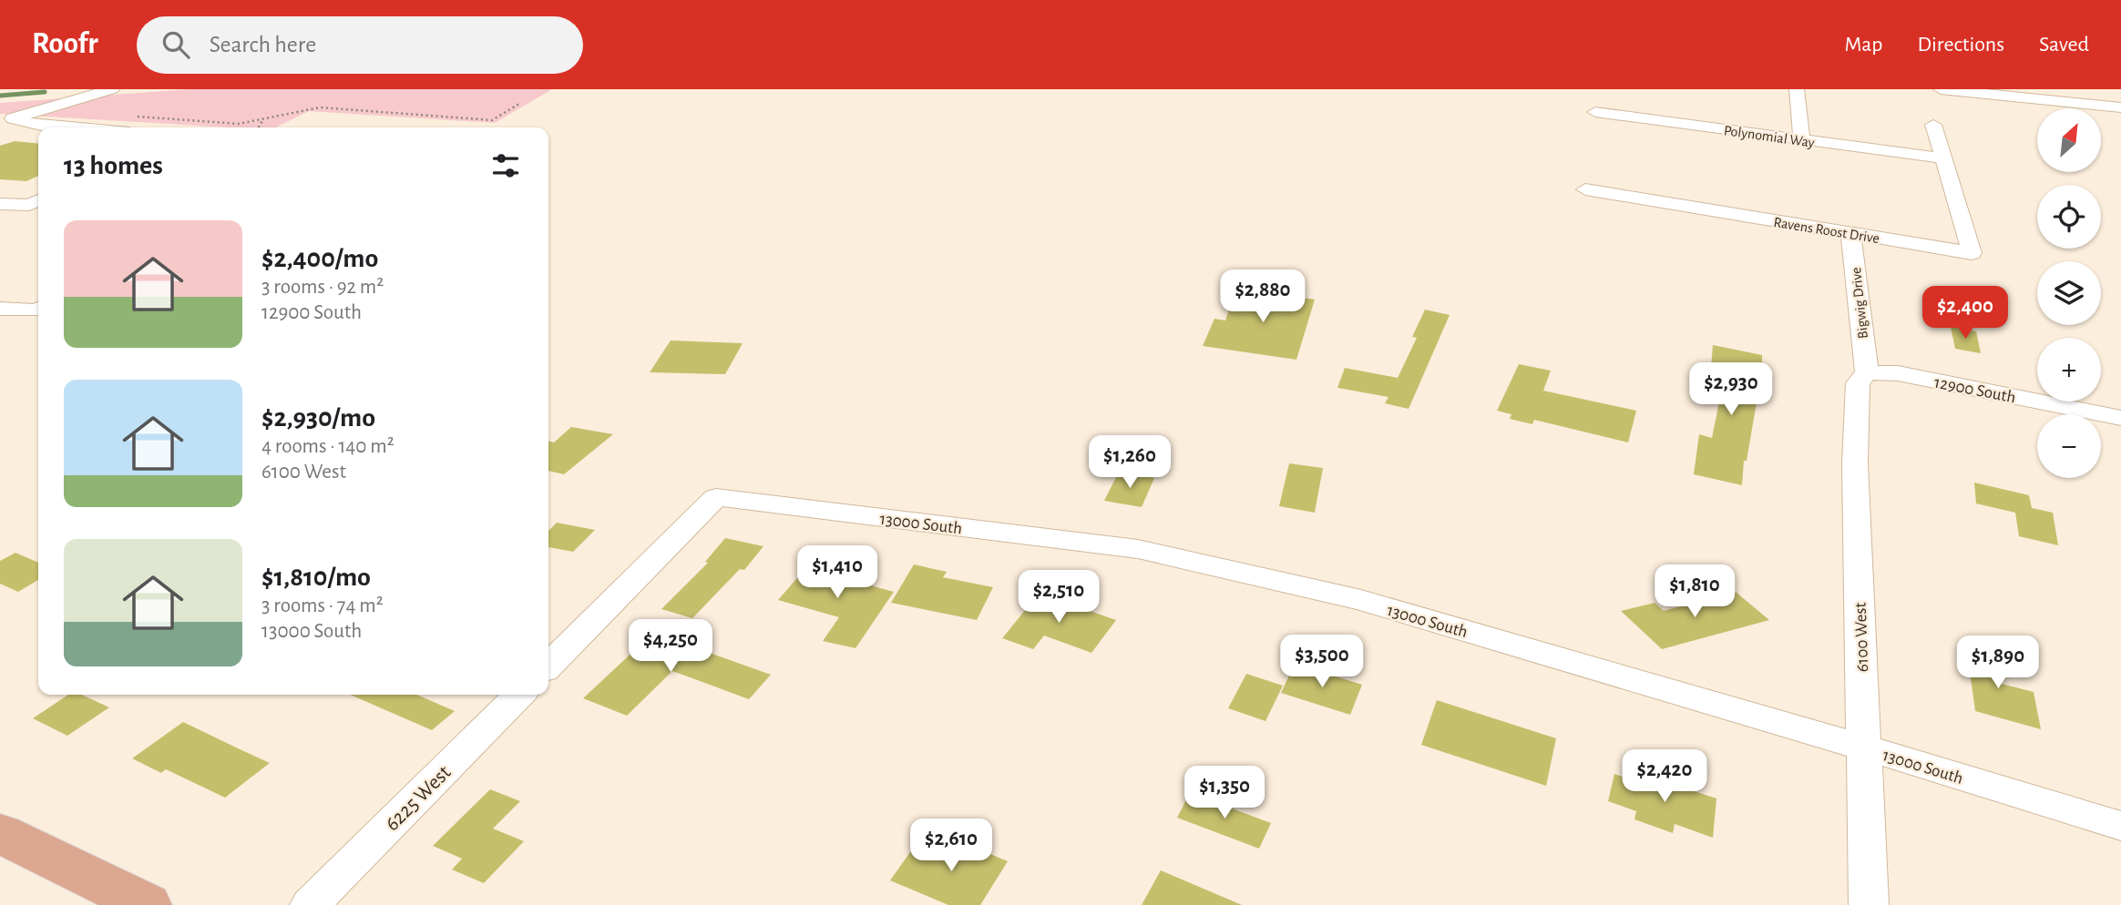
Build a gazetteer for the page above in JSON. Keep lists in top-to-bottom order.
{
  "streets": {
    "street": [
      "Polynomial Way",
      "Ravens Roost Drive",
      "Bigwig Drive",
      "12900 South",
      "13000 South",
      "6100 West",
      "6225 West"
    ]
  },
  "crossings": [
    ["Polynomial Way", "Ravens Roost Drive"],
    ["Ravens Roost Drive", "Bigwig Drive"],
    ["Bigwig Drive", "12900 South"],
    ["Bigwig Drive", "6100 West"],
    ["12900 South", "6100 West"],
    ["13000 South", "6100 West"]
  ],
  "north": "top right",
  "page": {
    "header": "Roofr",
    "search": "Search here",
    "nav": ["Map", "Directions", "Saved"],
    "map_buttons": ["+", "−"],
    "heading": "13 homes",
    "list": [
      {
        "name": "$2,400/mo",
        "note": "3 rooms · 92 m² · 12900 South"
      },
      {
        "name": "$2,930/mo",
        "note": "4 rooms · 140 m² · 6100 West"
      },
      {
        "name": "$1,810/mo",
        "note": "3 rooms · 74 m² · 13000 South"
      }
    ],
    "price": [
      "$2,880",
      "$2,400",
      "$2,930",
      "$1,260",
      "$1,410",
      "$1,810",
      "$2,510",
      "$4,250",
      "$3,500",
      "$1,890",
      "$2,420",
      "$1,350",
      "$2,610"
    ]
  }
}
